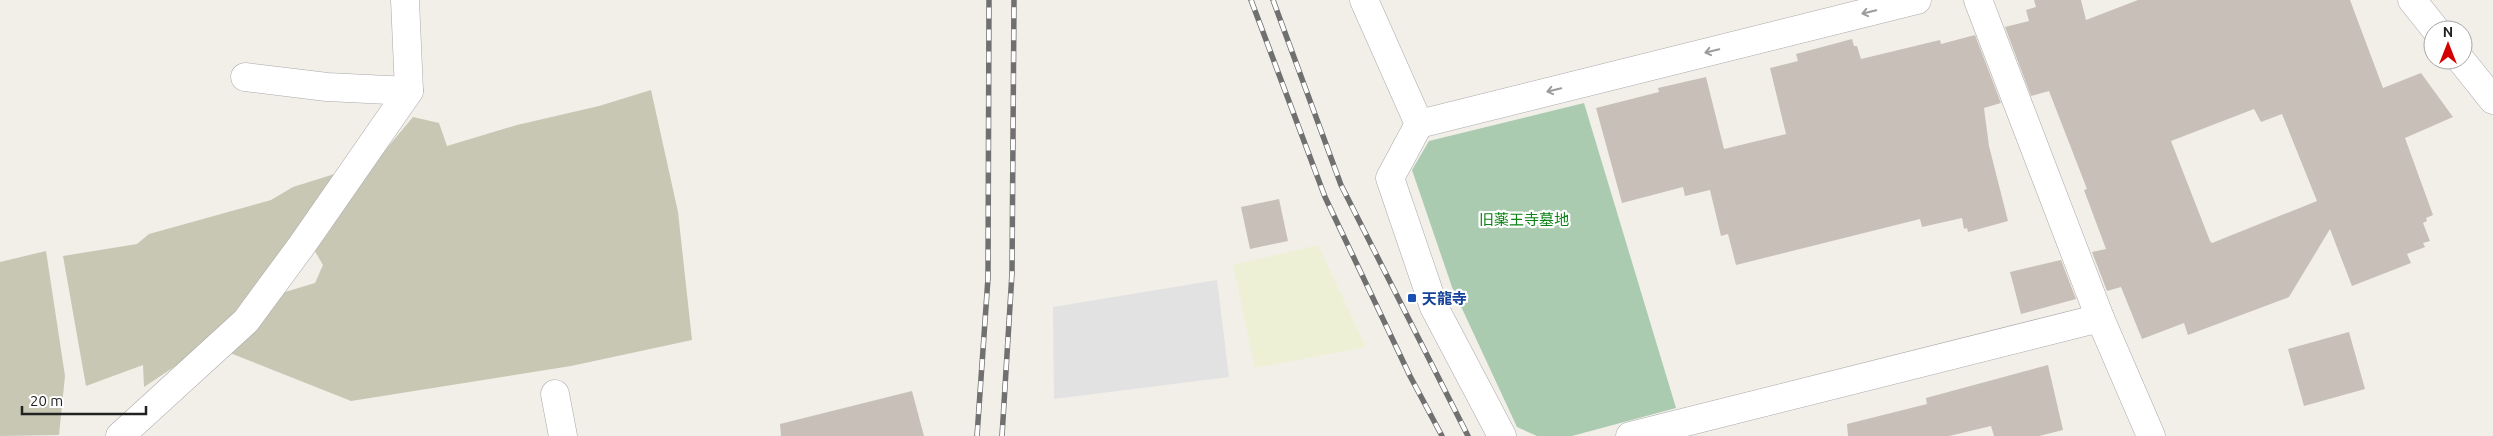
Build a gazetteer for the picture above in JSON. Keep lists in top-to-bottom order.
{
  "parks": ["旧薬王寺墓地"],
  "places": {
    "transit": ["天龍寺"]
  },
  "scale_bar": "20 m",
  "north": "top"
}
